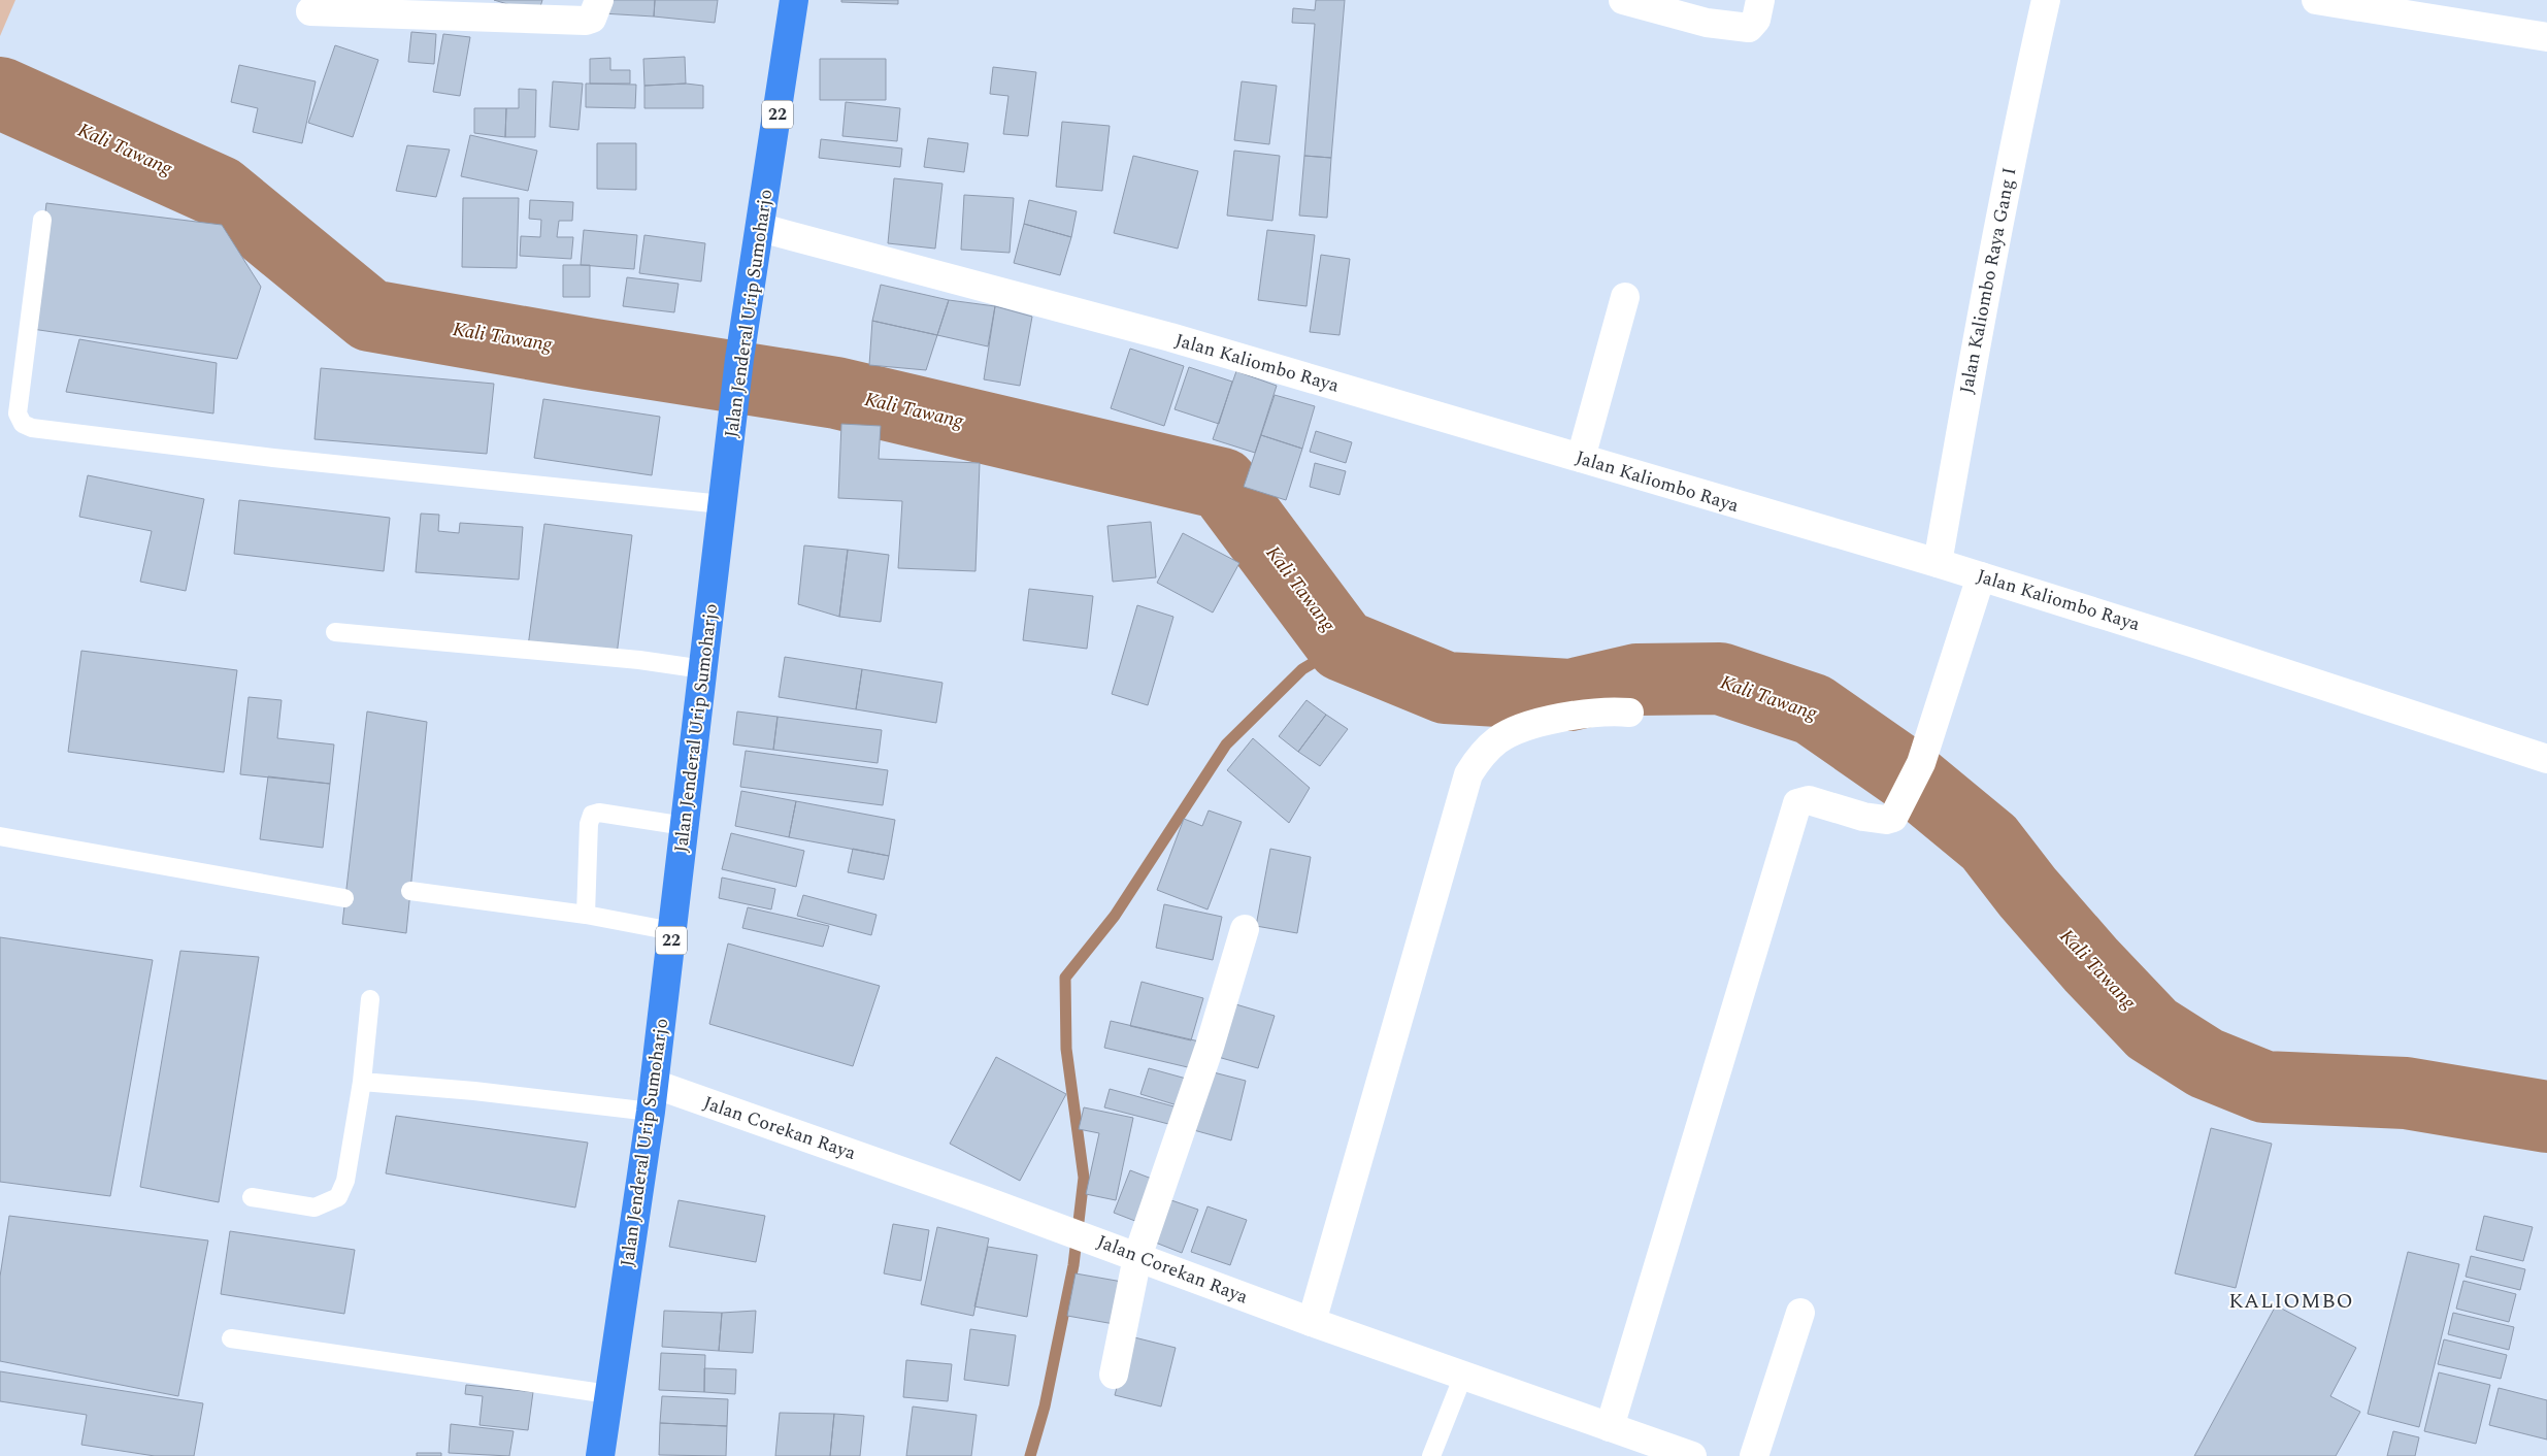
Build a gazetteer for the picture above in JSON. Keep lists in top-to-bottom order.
{
  "streets": {
    "highway": ["22", "Jalan Jenderal Urip Sumoharjo"],
    "street": ["Jalan Kaliombo Raya Gang I", "Jalan Kaliombo Raya", "Jalan Corekan Raya"]
  },
  "crossings": [
    ["Jalan Kaliombo Raya Gang I", "Jalan Kaliombo Raya"],
    ["Jalan Jenderal Urip Sumoharjo", "Jalan Kaliombo Raya"],
    ["Jalan Jenderal Urip Sumoharjo", "Jalan Corekan Raya"]
  ],
  "districts": ["KALIOMBO"],
  "water": ["Kali Tawang"]
}
